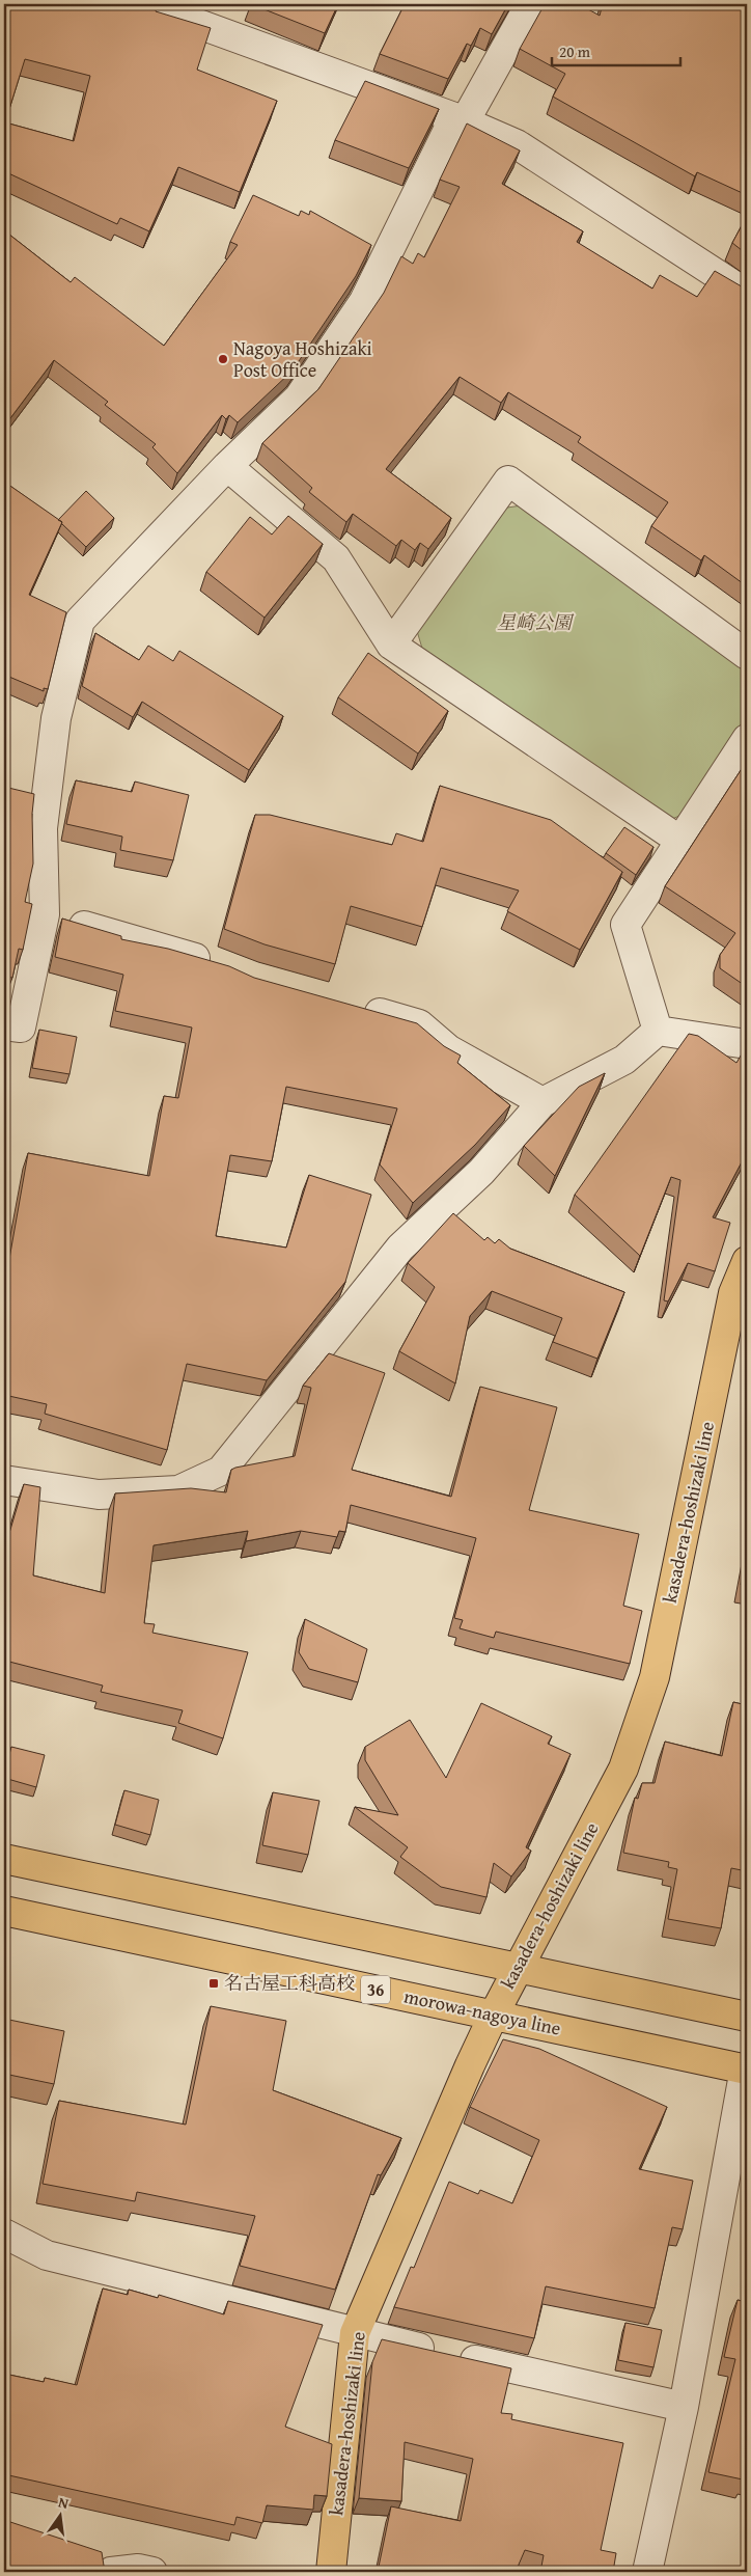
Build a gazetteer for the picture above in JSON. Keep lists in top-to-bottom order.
{
  "streets": {
    "main road": ["kasadera-hoshizaki line", "36", "morowa-nagoya line"]
  },
  "crossings": [
    ["kasadera-hoshizaki line", "morowa-nagoya line"]
  ],
  "parks": ["星崎公園"],
  "places": {
    "other": ["Nagoya Hoshizaki Post Office"],
    "transit": ["名古屋工科高校"]
  },
  "scale_bar": "20 m",
  "north": "top"
}
